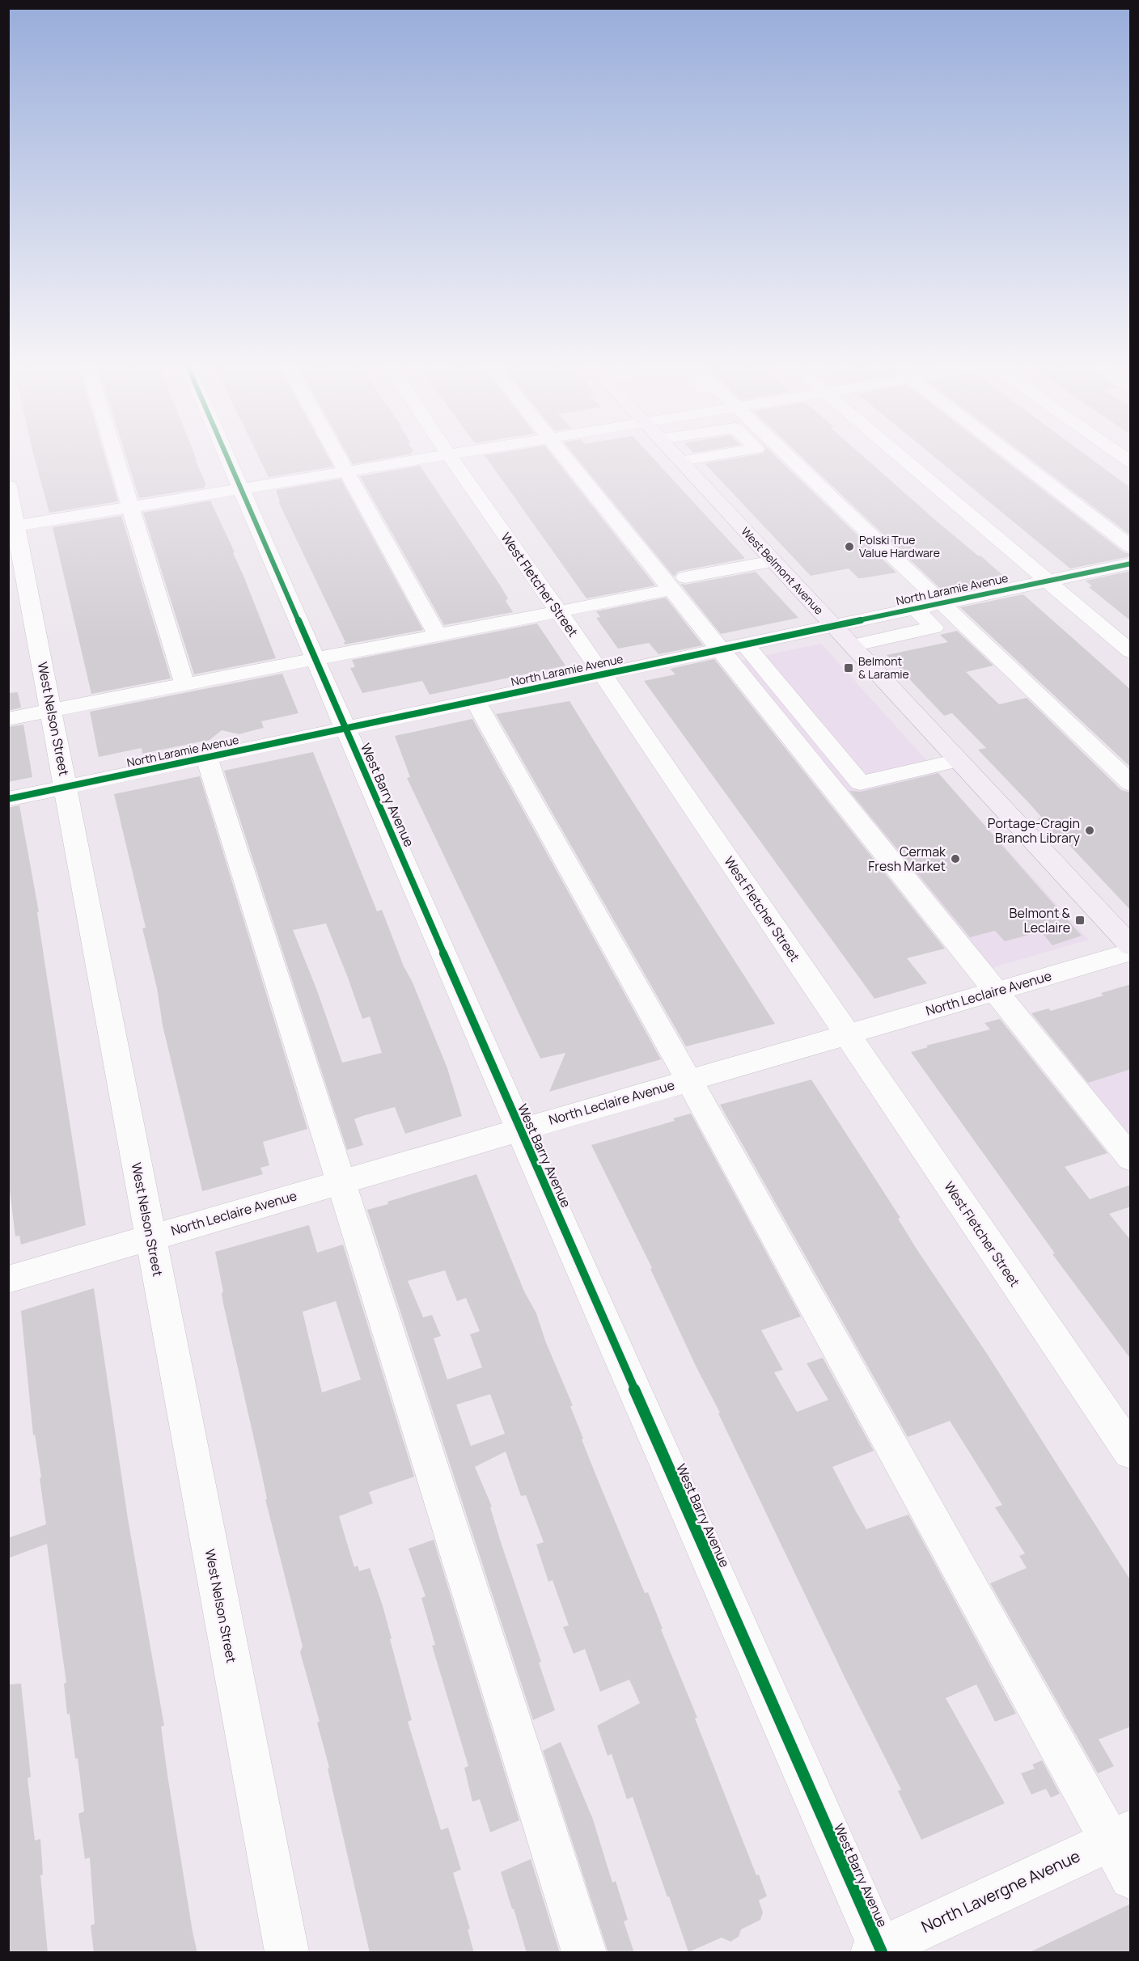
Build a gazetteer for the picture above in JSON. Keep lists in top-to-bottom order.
{
  "streets": {
    "main road": ["West Belmont Avenue"],
    "street": [
      "West Fletcher Street",
      "North Laramie Avenue",
      "West Nelson Street",
      "West Barry Avenue",
      "North Leclaire Avenue",
      "North Lavergne Avenue"
    ]
  },
  "crossings": [
    ["West Belmont Avenue", "North Laramie Avenue"],
    ["West Fletcher Street", "North Laramie Avenue"],
    ["West Fletcher Street", "North Leclaire Avenue"],
    ["North Laramie Avenue", "West Nelson Street"],
    ["North Laramie Avenue", "West Barry Avenue"],
    ["West Nelson Street", "North Leclaire Avenue"],
    ["West Barry Avenue", "North Leclaire Avenue"],
    ["West Barry Avenue", "North Lavergne Avenue"]
  ],
  "places": {
    "other": ["Polski True Value Hardware", "Portage-Cragin Branch Library", "Cermak Fresh Market"],
    "transit": ["Belmont & Laramie", "Belmont & Leclaire"]
  }
}
